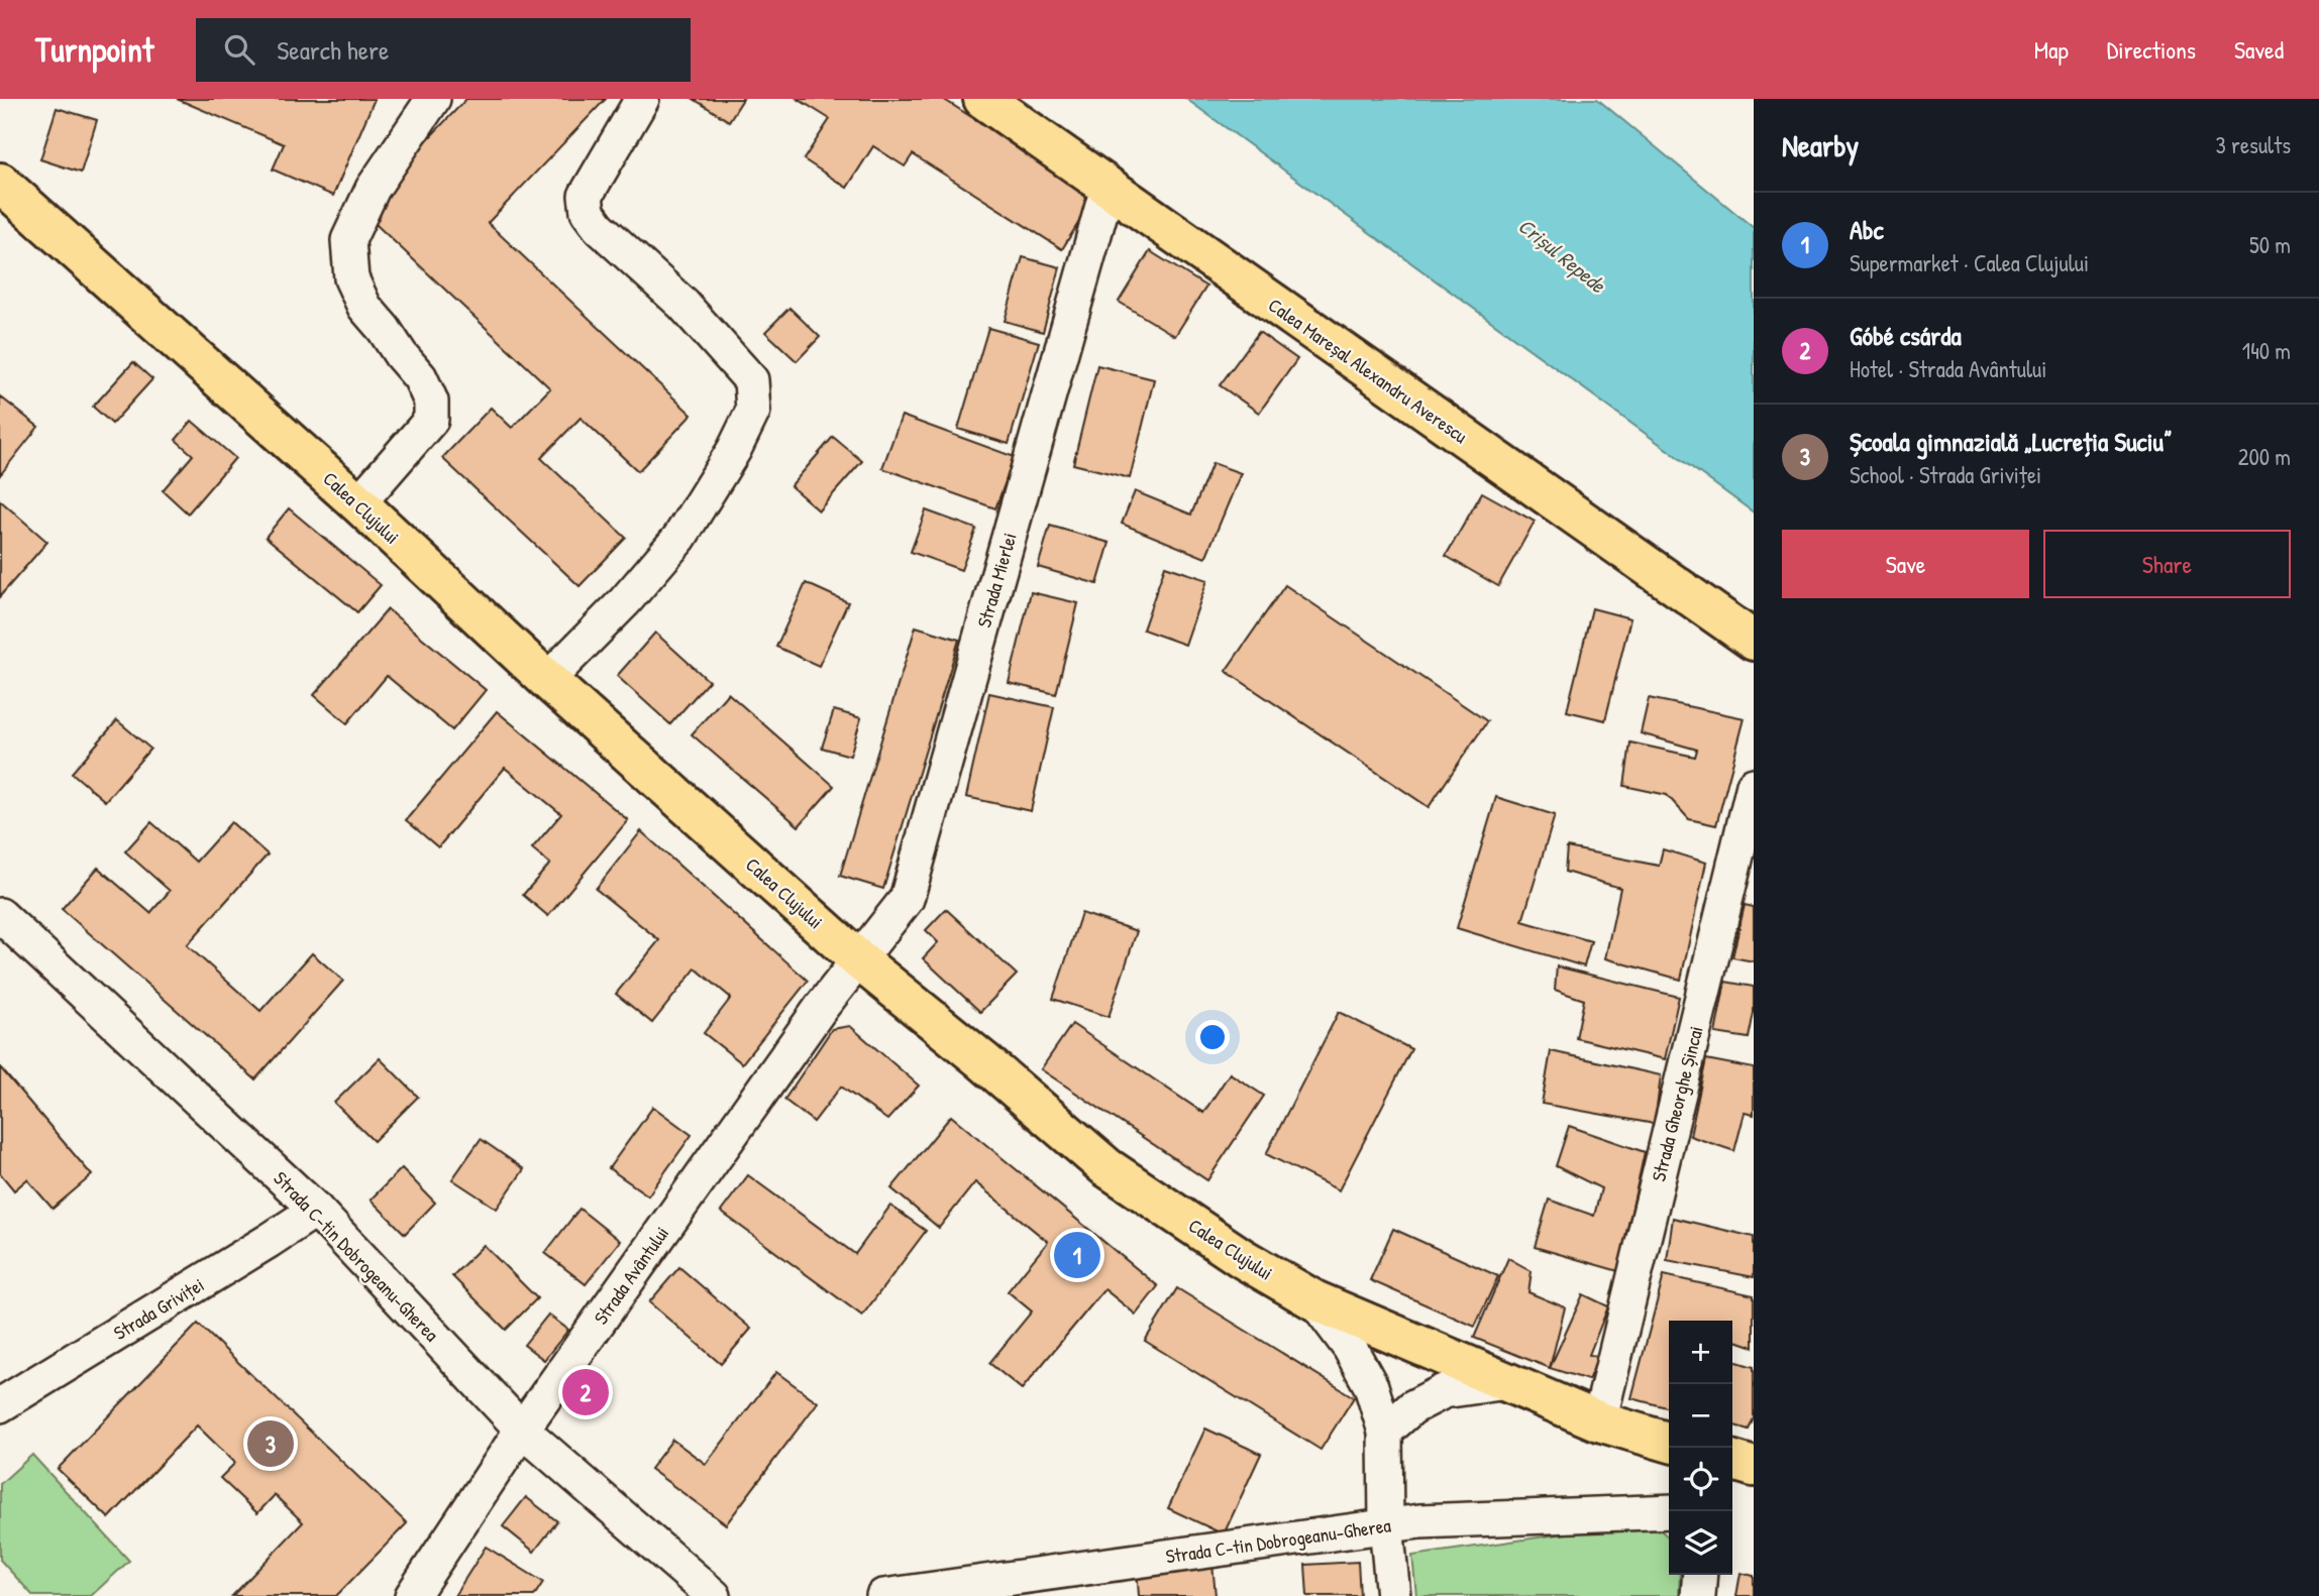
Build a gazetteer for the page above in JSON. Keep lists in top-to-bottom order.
{
  "streets": {
    "main road": ["Calea Mareșal Alexandru Averescu", "Calea Clujului"],
    "street": [
      "Strada Mierlei",
      "Strada Gheorghe Șincai",
      "Strada C-tin Dobrogeanu-Gherea",
      "Strada Avântului",
      "Strada Griviței"
    ]
  },
  "crossings": [
    ["Calea Mareșal Alexandru Averescu", "Strada Mierlei"],
    ["Calea Clujului", "Strada Mierlei"],
    ["Calea Clujului", "Strada Gheorghe Șincai"],
    ["Calea Clujului", "Strada Avântului"],
    ["Strada Mierlei", "Strada Avântului"],
    ["Strada C-tin Dobrogeanu-Gherea", "Strada Avântului"],
    ["Strada C-tin Dobrogeanu-Gherea", "Strada Griviței"]
  ],
  "water": ["Crișul Repede"],
  "page": {
    "header": "Turnpoint",
    "search": "Search here",
    "nav": ["Map", "Directions", "Saved"],
    "heading": ["Nearby", "3 results"],
    "list": [
      {
        "mark": "1",
        "name": "Abc",
        "note": "Supermarket · Calea Clujului",
        "value": "50 m"
      },
      {
        "mark": "2",
        "name": "Góbé csárda",
        "note": "Hotel · Strada Avântului",
        "value": "140 m"
      },
      {
        "mark": "3",
        "name": "Școala gimnazială „Lucreția Suciu”",
        "note": "School · Strada Griviței",
        "value": "200 m"
      }
    ],
    "buttons": ["Save", "Share"],
    "pins": ["1", "2", "3"],
    "map_buttons": ["+", "−"]
  }
}
